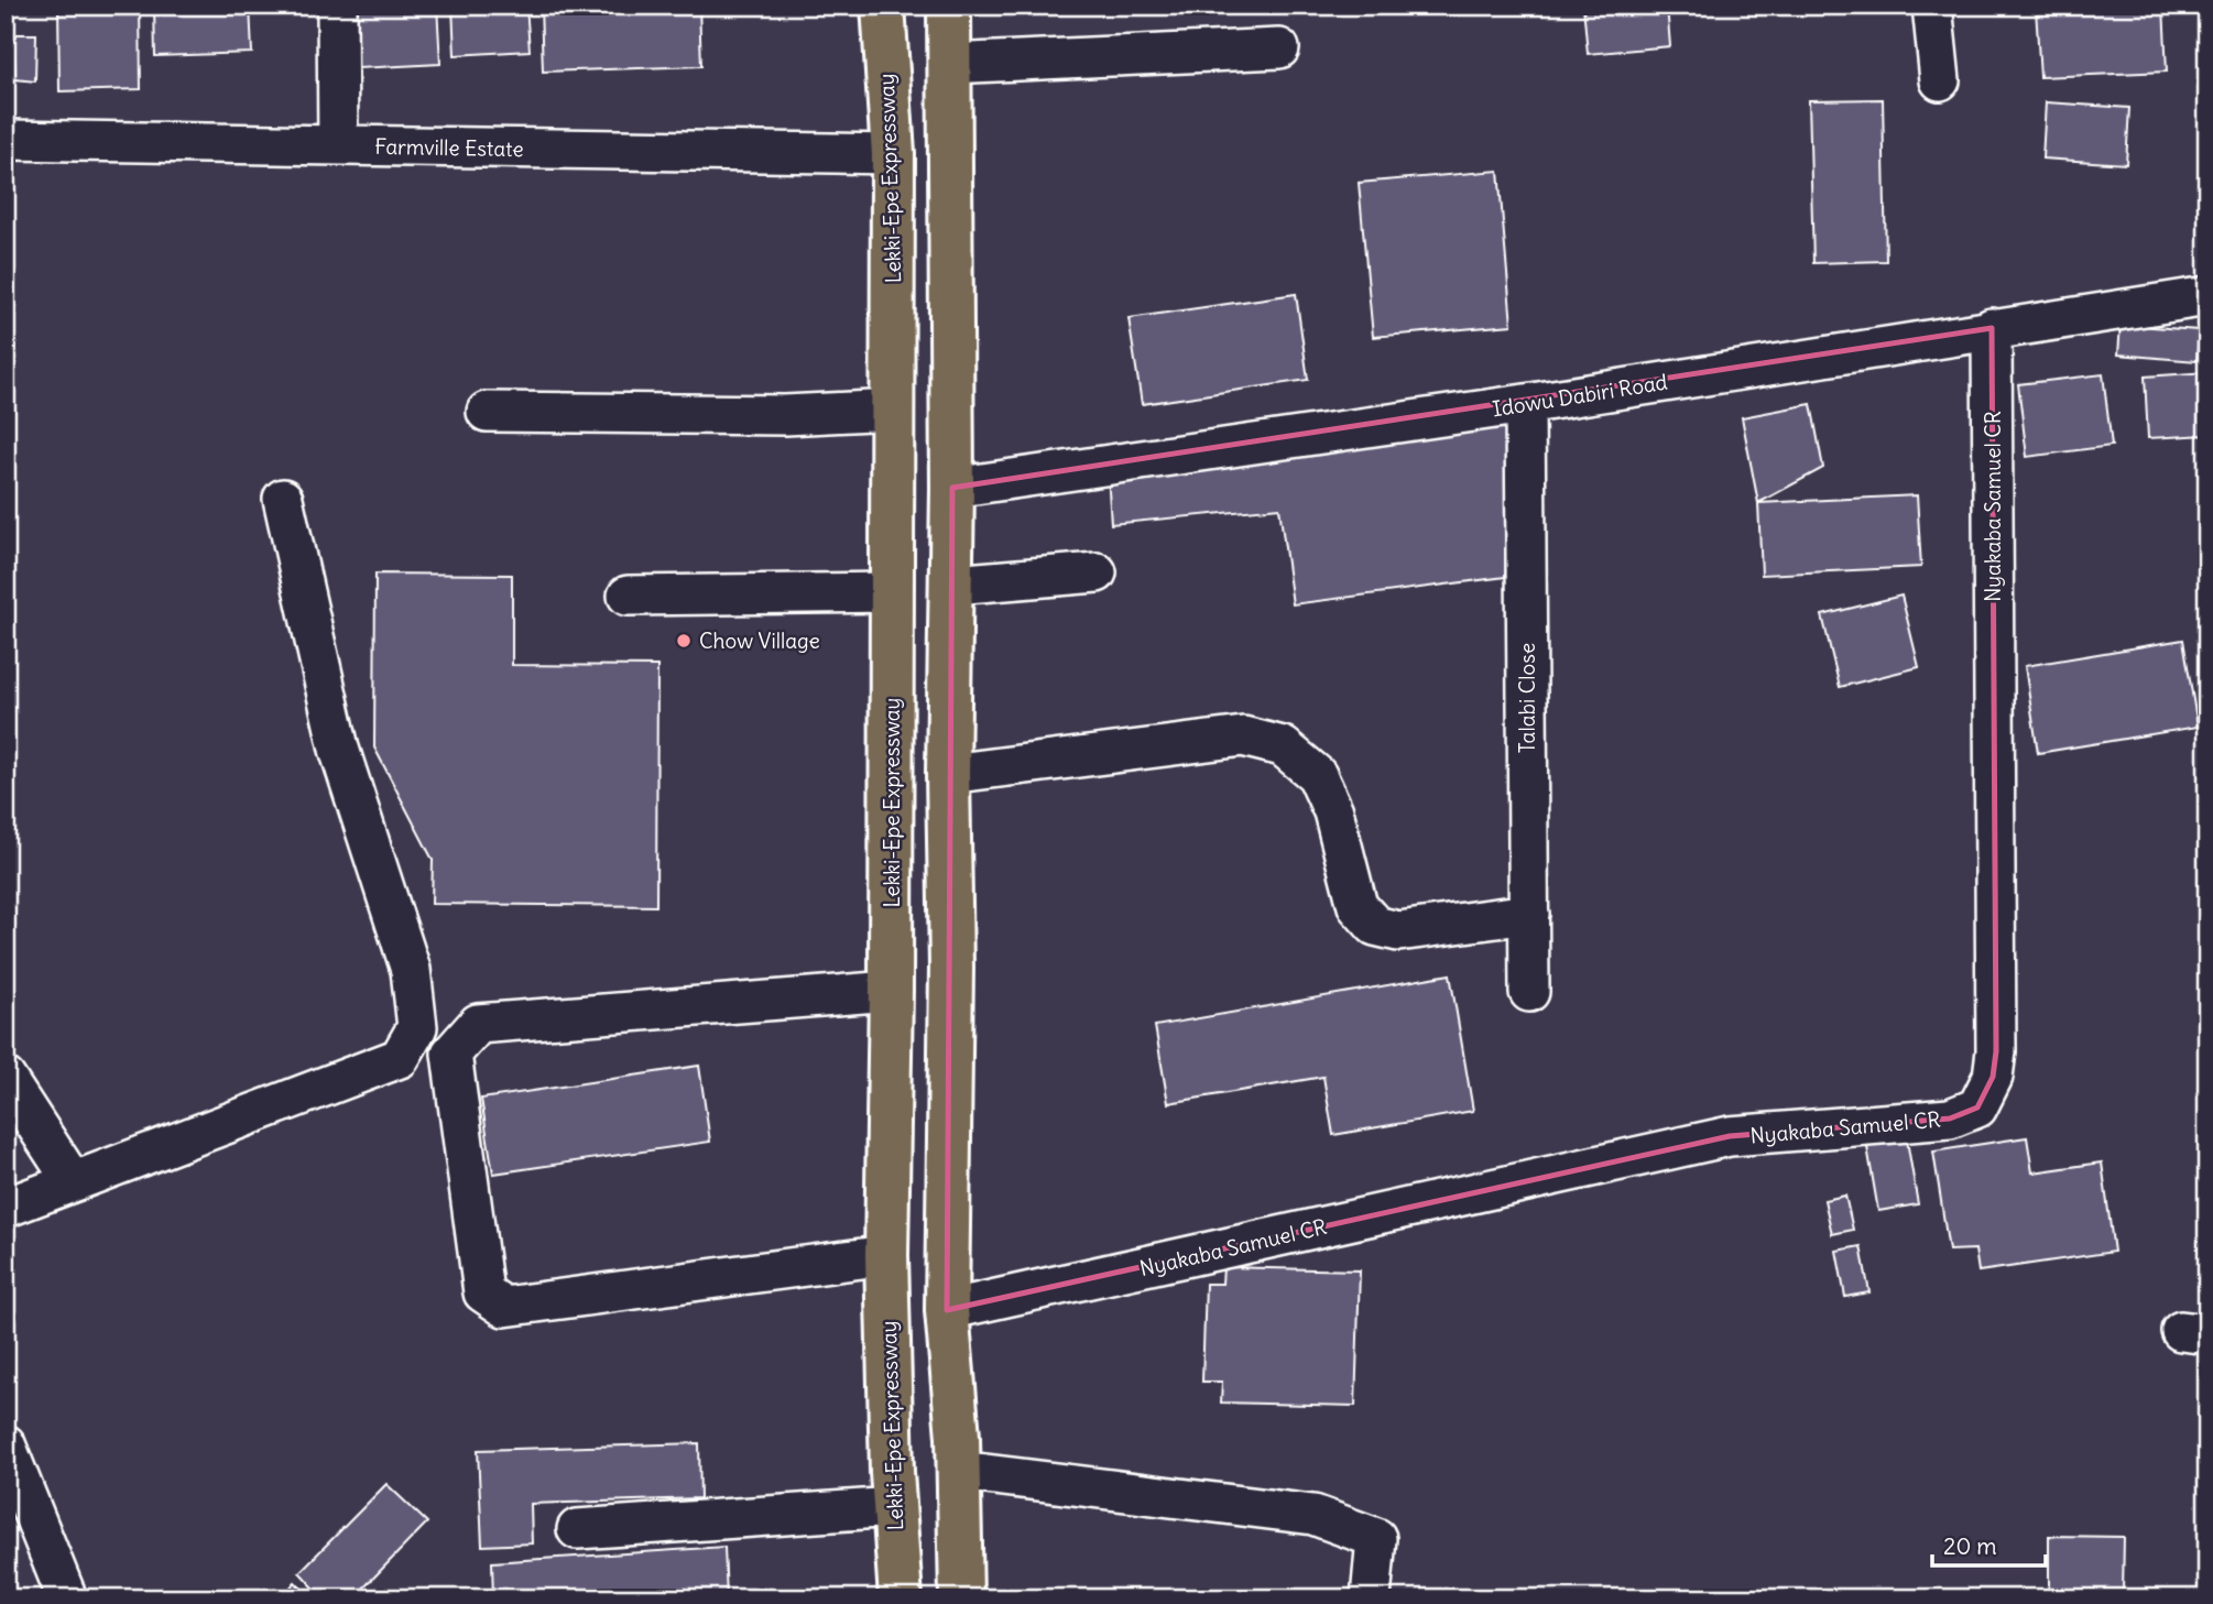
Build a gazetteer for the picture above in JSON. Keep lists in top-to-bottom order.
{
  "streets": {
    "highway": ["Lekki-Epe Expressway"],
    "street": [
      "Farmville Estate",
      "Idowu Dabiri Road",
      "Nyakaba Samuel CR",
      "Talabi Close"
    ]
  },
  "crossings": [
    ["Farmville Estate", "Lekki-Epe Expressway"],
    ["Idowu Dabiri Road", "Nyakaba Samuel CR"],
    ["Idowu Dabiri Road", "Talabi Close"]
  ],
  "places": ["Chow Village"],
  "scale_bar": "20 m"
}
